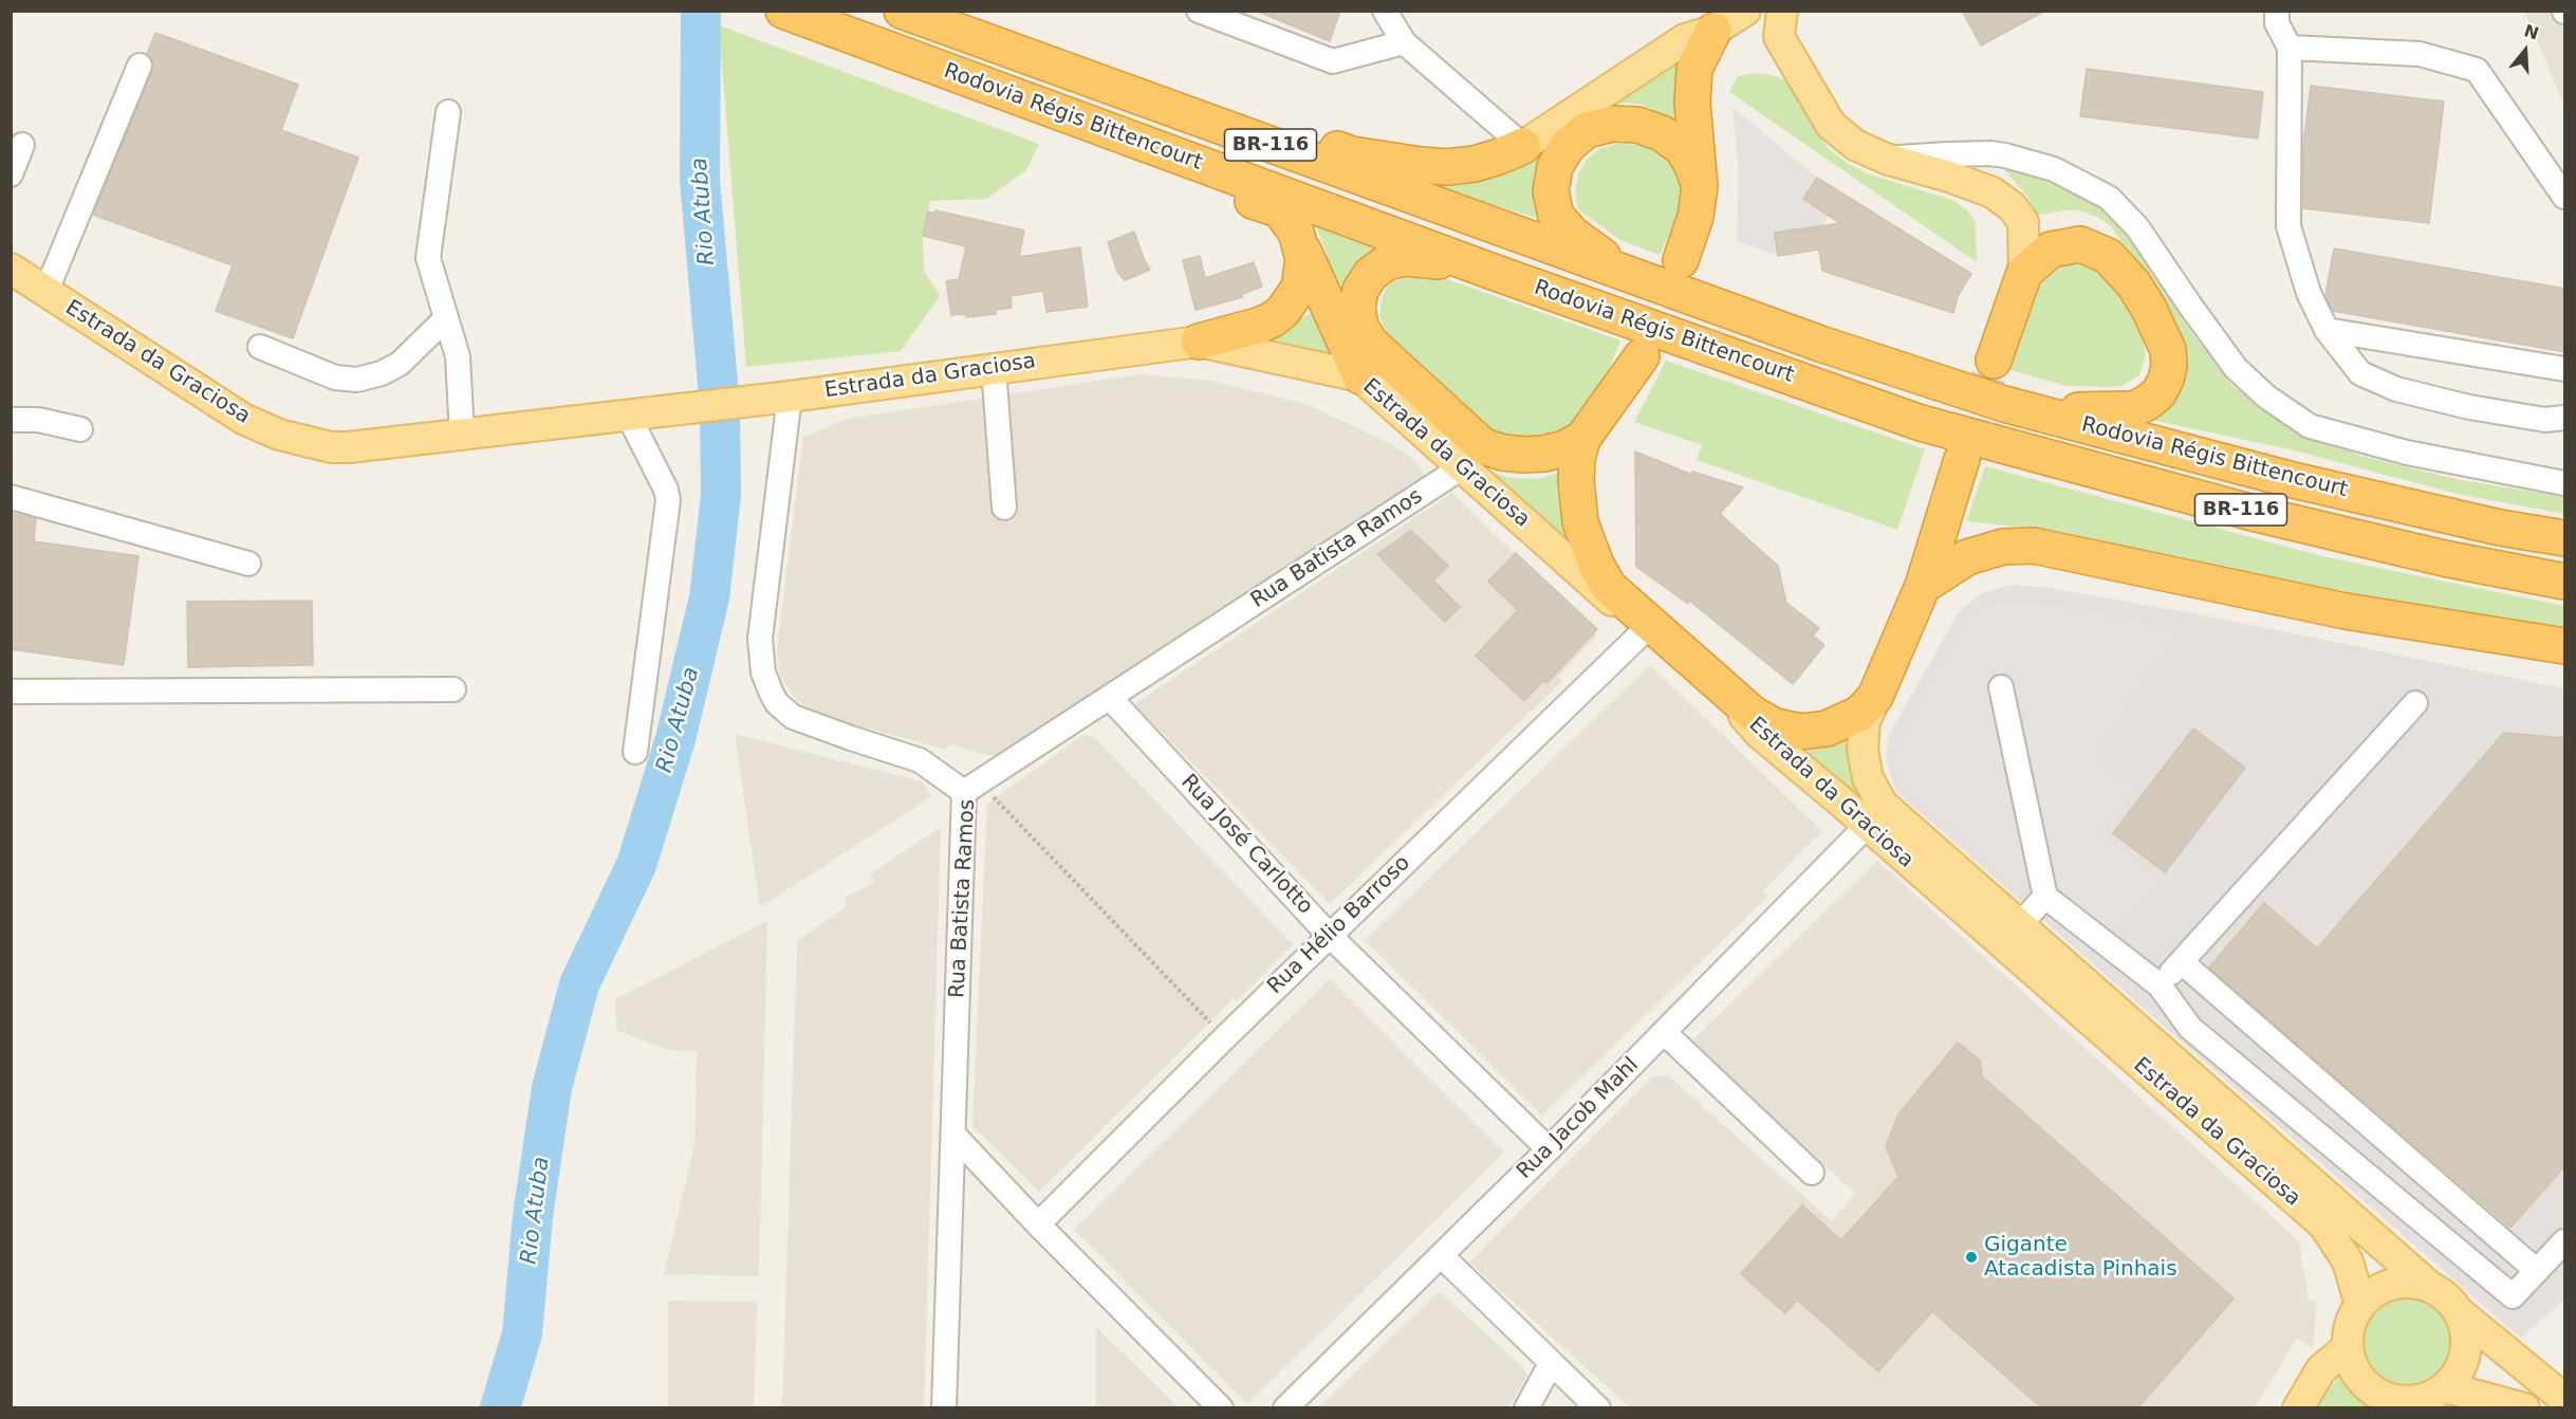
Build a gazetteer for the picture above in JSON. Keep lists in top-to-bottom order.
{
  "streets": {
    "highway": ["Rodovia Régis Bittencourt", "BR-116"],
    "main road": ["Estrada da Graciosa"],
    "street": [
      "Rua Batista Ramos",
      "Rua José Carlotto",
      "Rua Hélio Barroso",
      "Rua Jacob Mahl"
    ]
  },
  "crossings": [
    ["Estrada da Graciosa", "Rua Batista Ramos"],
    ["Estrada da Graciosa", "Rua Hélio Barroso"],
    ["Estrada da Graciosa", "Rua Jacob Mahl"],
    ["Rua Batista Ramos", "Rua José Carlotto"],
    ["Rua José Carlotto", "Rua Hélio Barroso"],
    ["Rua José Carlotto", "Rua Jacob Mahl"]
  ],
  "water": ["Rio Atuba"],
  "places": ["Gigante Atacadista Pinhais"],
  "north": "top"
}
